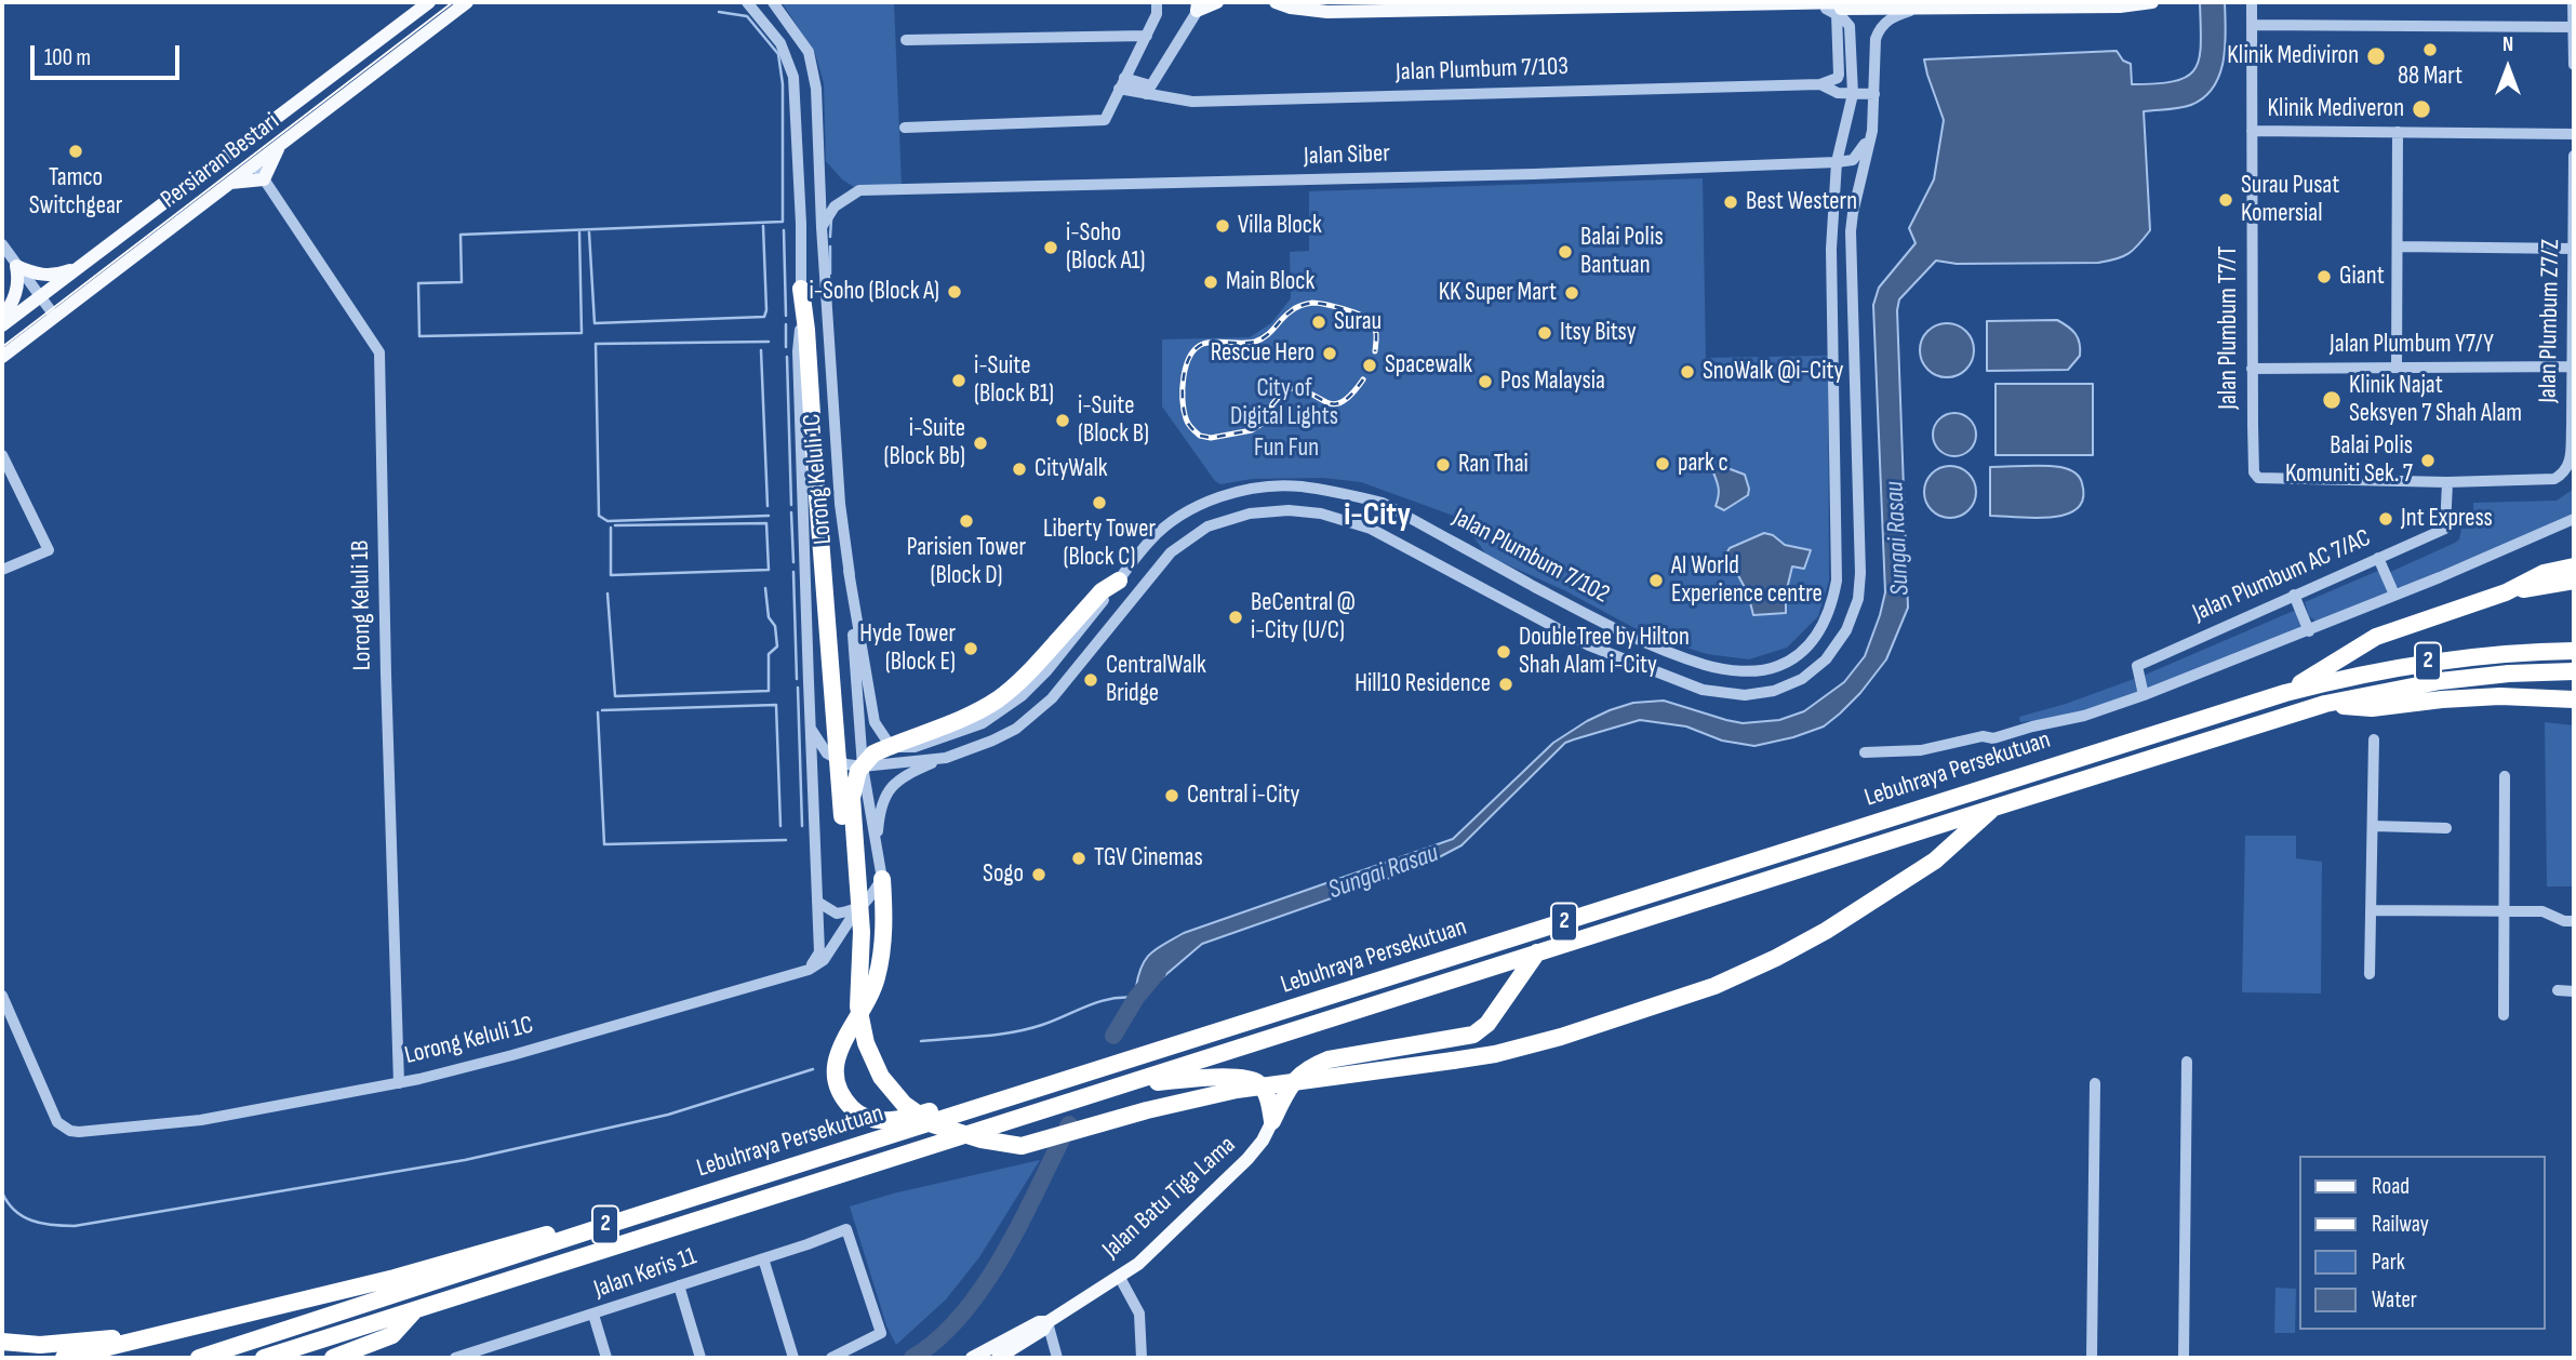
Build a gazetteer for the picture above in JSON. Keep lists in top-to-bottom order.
{
  "streets": {
    "highway": ["2", "Lebuhraya Persekutuan"],
    "main road": ["Persiaran Bestari", "Jalan Batu Tiga Lama"],
    "street": [
      "Jalan Plumbum 7/103",
      "Jalan Siber",
      "Jalan Plumbum Z7/Z",
      "Jalan Plumbum T7/T",
      "Jalan Plumbum Y7/Y",
      "Lorong Keluli 1C",
      "Jalan Plumbum 7/102",
      "Jalan Plumbum AC 7/AC",
      "Lorong Keluli 1B",
      "Jalan Keris 11"
    ]
  },
  "crossings": [
    ["Jalan Plumbum 7/103", "Jalan Plumbum 7/102"],
    ["Jalan Siber", "Lorong Keluli 1C"],
    ["Jalan Siber", "Jalan Plumbum 7/102"],
    ["Persiaran Bestari", "Lorong Keluli 1B"],
    ["Jalan Plumbum Z7/Z", "Jalan Plumbum T7/T"],
    ["Jalan Plumbum Z7/Z", "Jalan Plumbum Y7/Y"],
    ["Jalan Plumbum Z7/Z", "Jalan Plumbum AC 7/AC"],
    ["Jalan Plumbum T7/T", "Jalan Plumbum Y7/Y"],
    ["Jalan Plumbum T7/T", "Jalan Plumbum AC 7/AC"],
    ["Lorong Keluli 1C", "Jalan Plumbum 7/102"],
    ["Lorong Keluli 1C", "Lorong Keluli 1B"]
  ],
  "districts": ["i-City"],
  "water": ["Sungai Rasau"],
  "parks": ["City of Digital Lights", "Fun Fun"],
  "places": [
    "88 Mart",
    "Klinik Mediviron",
    "Klinik Mediveron",
    "Tamco Switchgear",
    "Surau Pusat Komersial",
    "Best Western",
    "Villa Block",
    "i-Soho (Block A1)",
    "Balai Polis Bantuan",
    "Giant",
    "Main Block",
    "i-Soho (Block A)",
    "KK Super Mart",
    "Surau",
    "Itsy Bitsy",
    "Rescue Hero",
    "Spacewalk",
    "SnoWalk @i-City",
    "i-Suite (Block B1)",
    "Pos Malaysia",
    "Klinik Najat Seksyen 7 Shah Alam",
    "i-Suite (Block B)",
    "i-Suite (Block Bb)",
    "Balai Polis Komuniti Sek. 7",
    "park c",
    "Ran Thai",
    "CityWalk",
    "Liberty Tower (Block C)",
    "Jnt Express",
    "Parisien Tower (Block D)",
    "AI World Experience centre",
    "BeCentral @ i-City (U/C)",
    "Hyde Tower (Block E)",
    "DoubleTree by Hilton Shah Alam i-City",
    "CentralWalk Bridge",
    "Hill10 Residence",
    "Central i-City",
    "TGV Cinemas",
    "Sogo"
  ],
  "legend": [
    "Road",
    "Railway",
    "Park",
    "Water"
  ],
  "scale_bar": "100 m",
  "north": "top"
}
